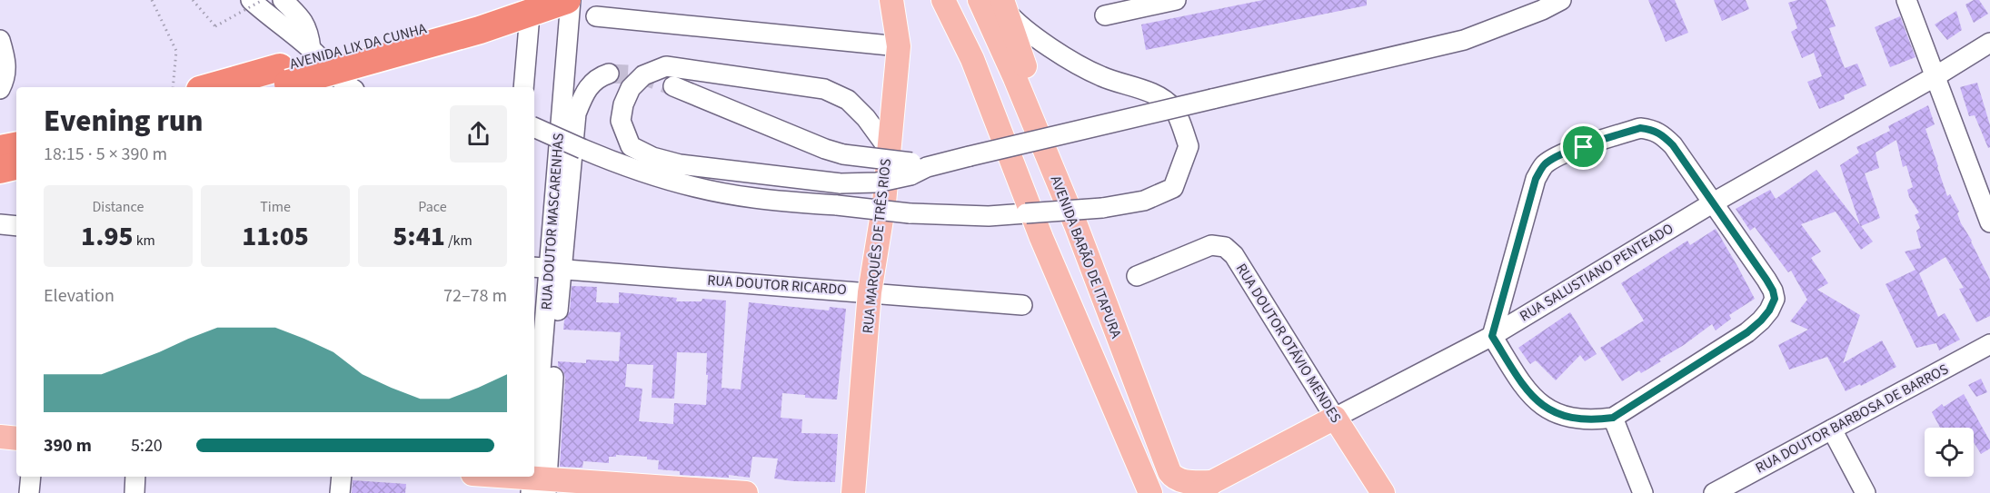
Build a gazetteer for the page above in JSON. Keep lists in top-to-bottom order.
{
  "streets": {
    "highway": ["AVENIDA LIX DA CUNHA"],
    "main road": [
      "RUA MARQUÊS DE TRÊS RIOS",
      "AVENIDA BARÃO DE ITAPURA",
      "RUA SALUSTIANO PENTEADO",
      "RUA DOUTOR OTÁVIO MENDES"
    ],
    "street": ["RUA DOUTOR MASCARENHAS", "RUA DOUTOR RICARDO", "RUA DOUTOR BARBOSA DE BARROS"]
  },
  "crossings": [
    ["AVENIDA LIX DA CUNHA", "RUA DOUTOR MASCARENHAS"],
    ["RUA DOUTOR MASCARENHAS", "RUA DOUTOR RICARDO"],
    ["RUA MARQUÊS DE TRÊS RIOS", "RUA DOUTOR RICARDO"],
    ["AVENIDA BARÃO DE ITAPURA", "RUA SALUSTIANO PENTEADO"],
    ["RUA SALUSTIANO PENTEADO", "RUA DOUTOR OTÁVIO MENDES"]
  ],
  "page": {
    "heading": ["Evening run", "18:15 · 5 × 390 m"],
    "stats": [
      ["Distance", "1.95 km"],
      ["Time", "11:05"],
      ["Pace", "5:41 /km"]
    ],
    "chart": ["Elevation", "72–78 m"],
    "list": [
      {
        "name": "390 m",
        "note": "5:20"
      }
    ]
  }
}
